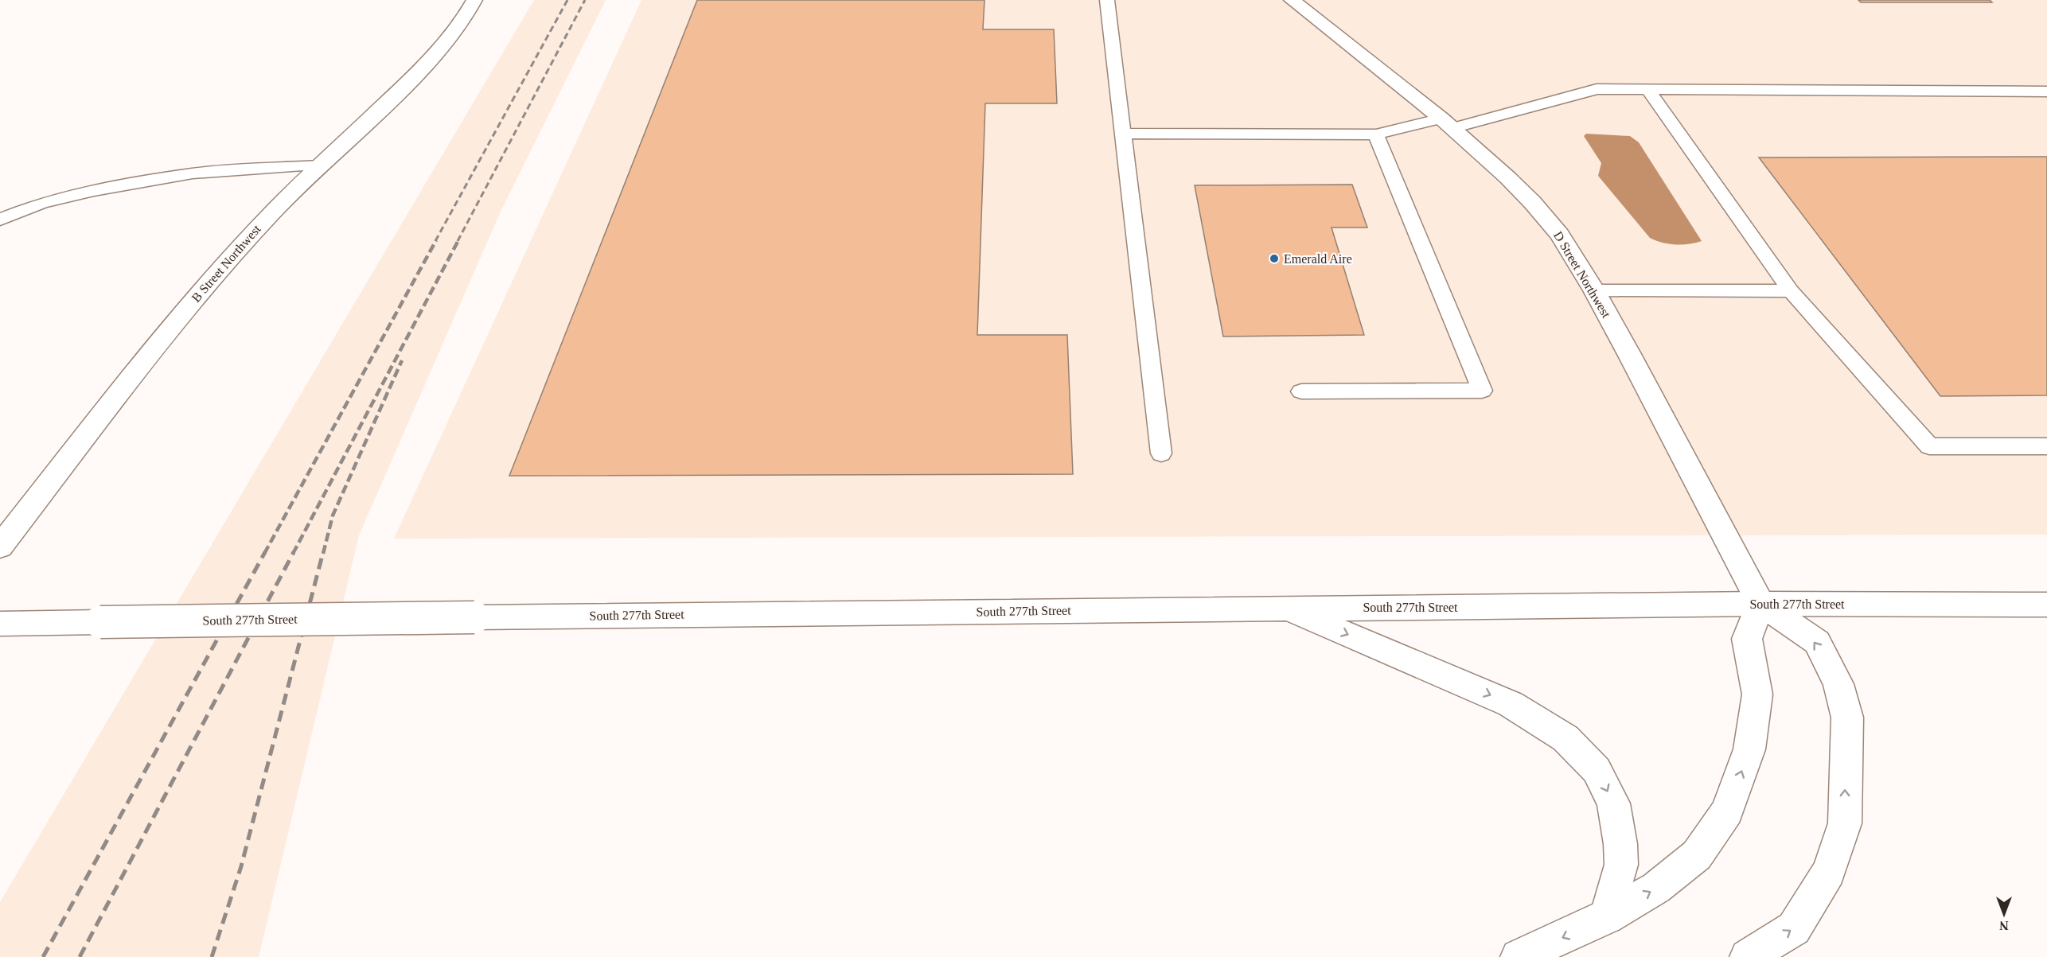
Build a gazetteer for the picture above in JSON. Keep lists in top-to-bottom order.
{
  "streets": {
    "street": ["B Street Northwest", "D Street Northwest", "South 277th Street"]
  },
  "crossings": [
    ["D Street Northwest", "South 277th Street"]
  ],
  "places": ["Emerald Aire"],
  "north": "bottom"
}
